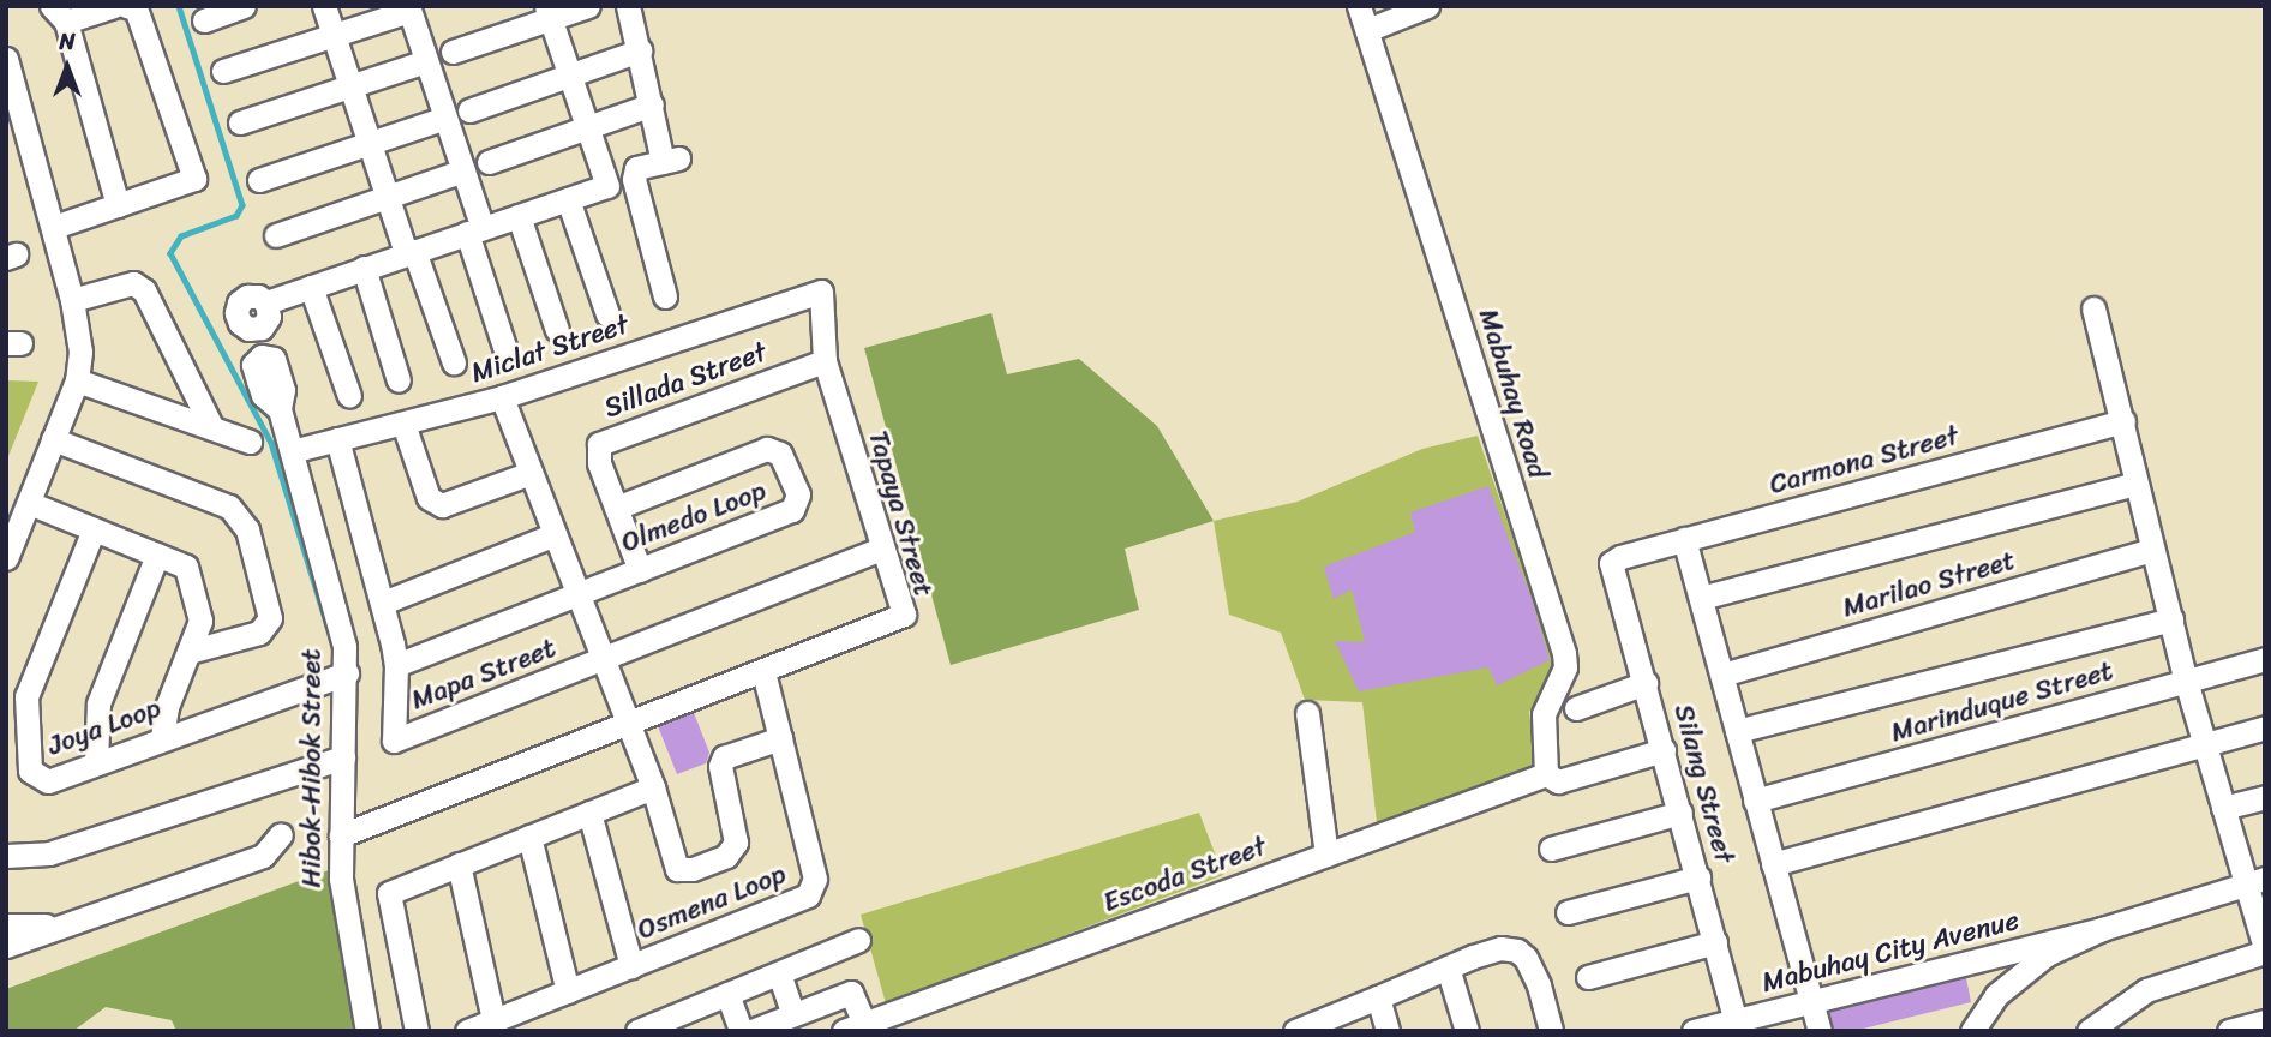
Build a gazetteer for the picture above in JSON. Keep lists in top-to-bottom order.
{
  "streets": {
    "street": [
      "Miclat Street",
      "Sillada Street",
      "Mabuhay Road",
      "Carmona Street",
      "Tapaya Street",
      "Olmedo Loop",
      "Marilao Street",
      "Mapa Street",
      "Marinduque Street",
      "Joya Loop",
      "Hibok-Hibok Street",
      "Silang Street",
      "Escoda Street",
      "Osmena Loop",
      "Mabuhay City Avenue"
    ]
  },
  "crossings": [
    ["Miclat Street", "Tapaya Street"],
    ["Miclat Street", "Mapa Street"],
    ["Miclat Street", "Hibok-Hibok Street"],
    ["Sillada Street", "Tapaya Street"],
    ["Sillada Street", "Olmedo Loop"],
    ["Mabuhay Road", "Escoda Street"],
    ["Carmona Street", "Silang Street"],
    ["Tapaya Street", "Mapa Street"],
    ["Tapaya Street", "Hibok-Hibok Street"],
    ["Tapaya Street", "Osmena Loop"],
    ["Olmedo Loop", "Mapa Street"],
    ["Joya Loop", "Hibok-Hibok Street"],
    ["Silang Street", "Escoda Street"],
    ["Silang Street", "Mabuhay City Avenue"]
  ],
  "north": "top"
}
